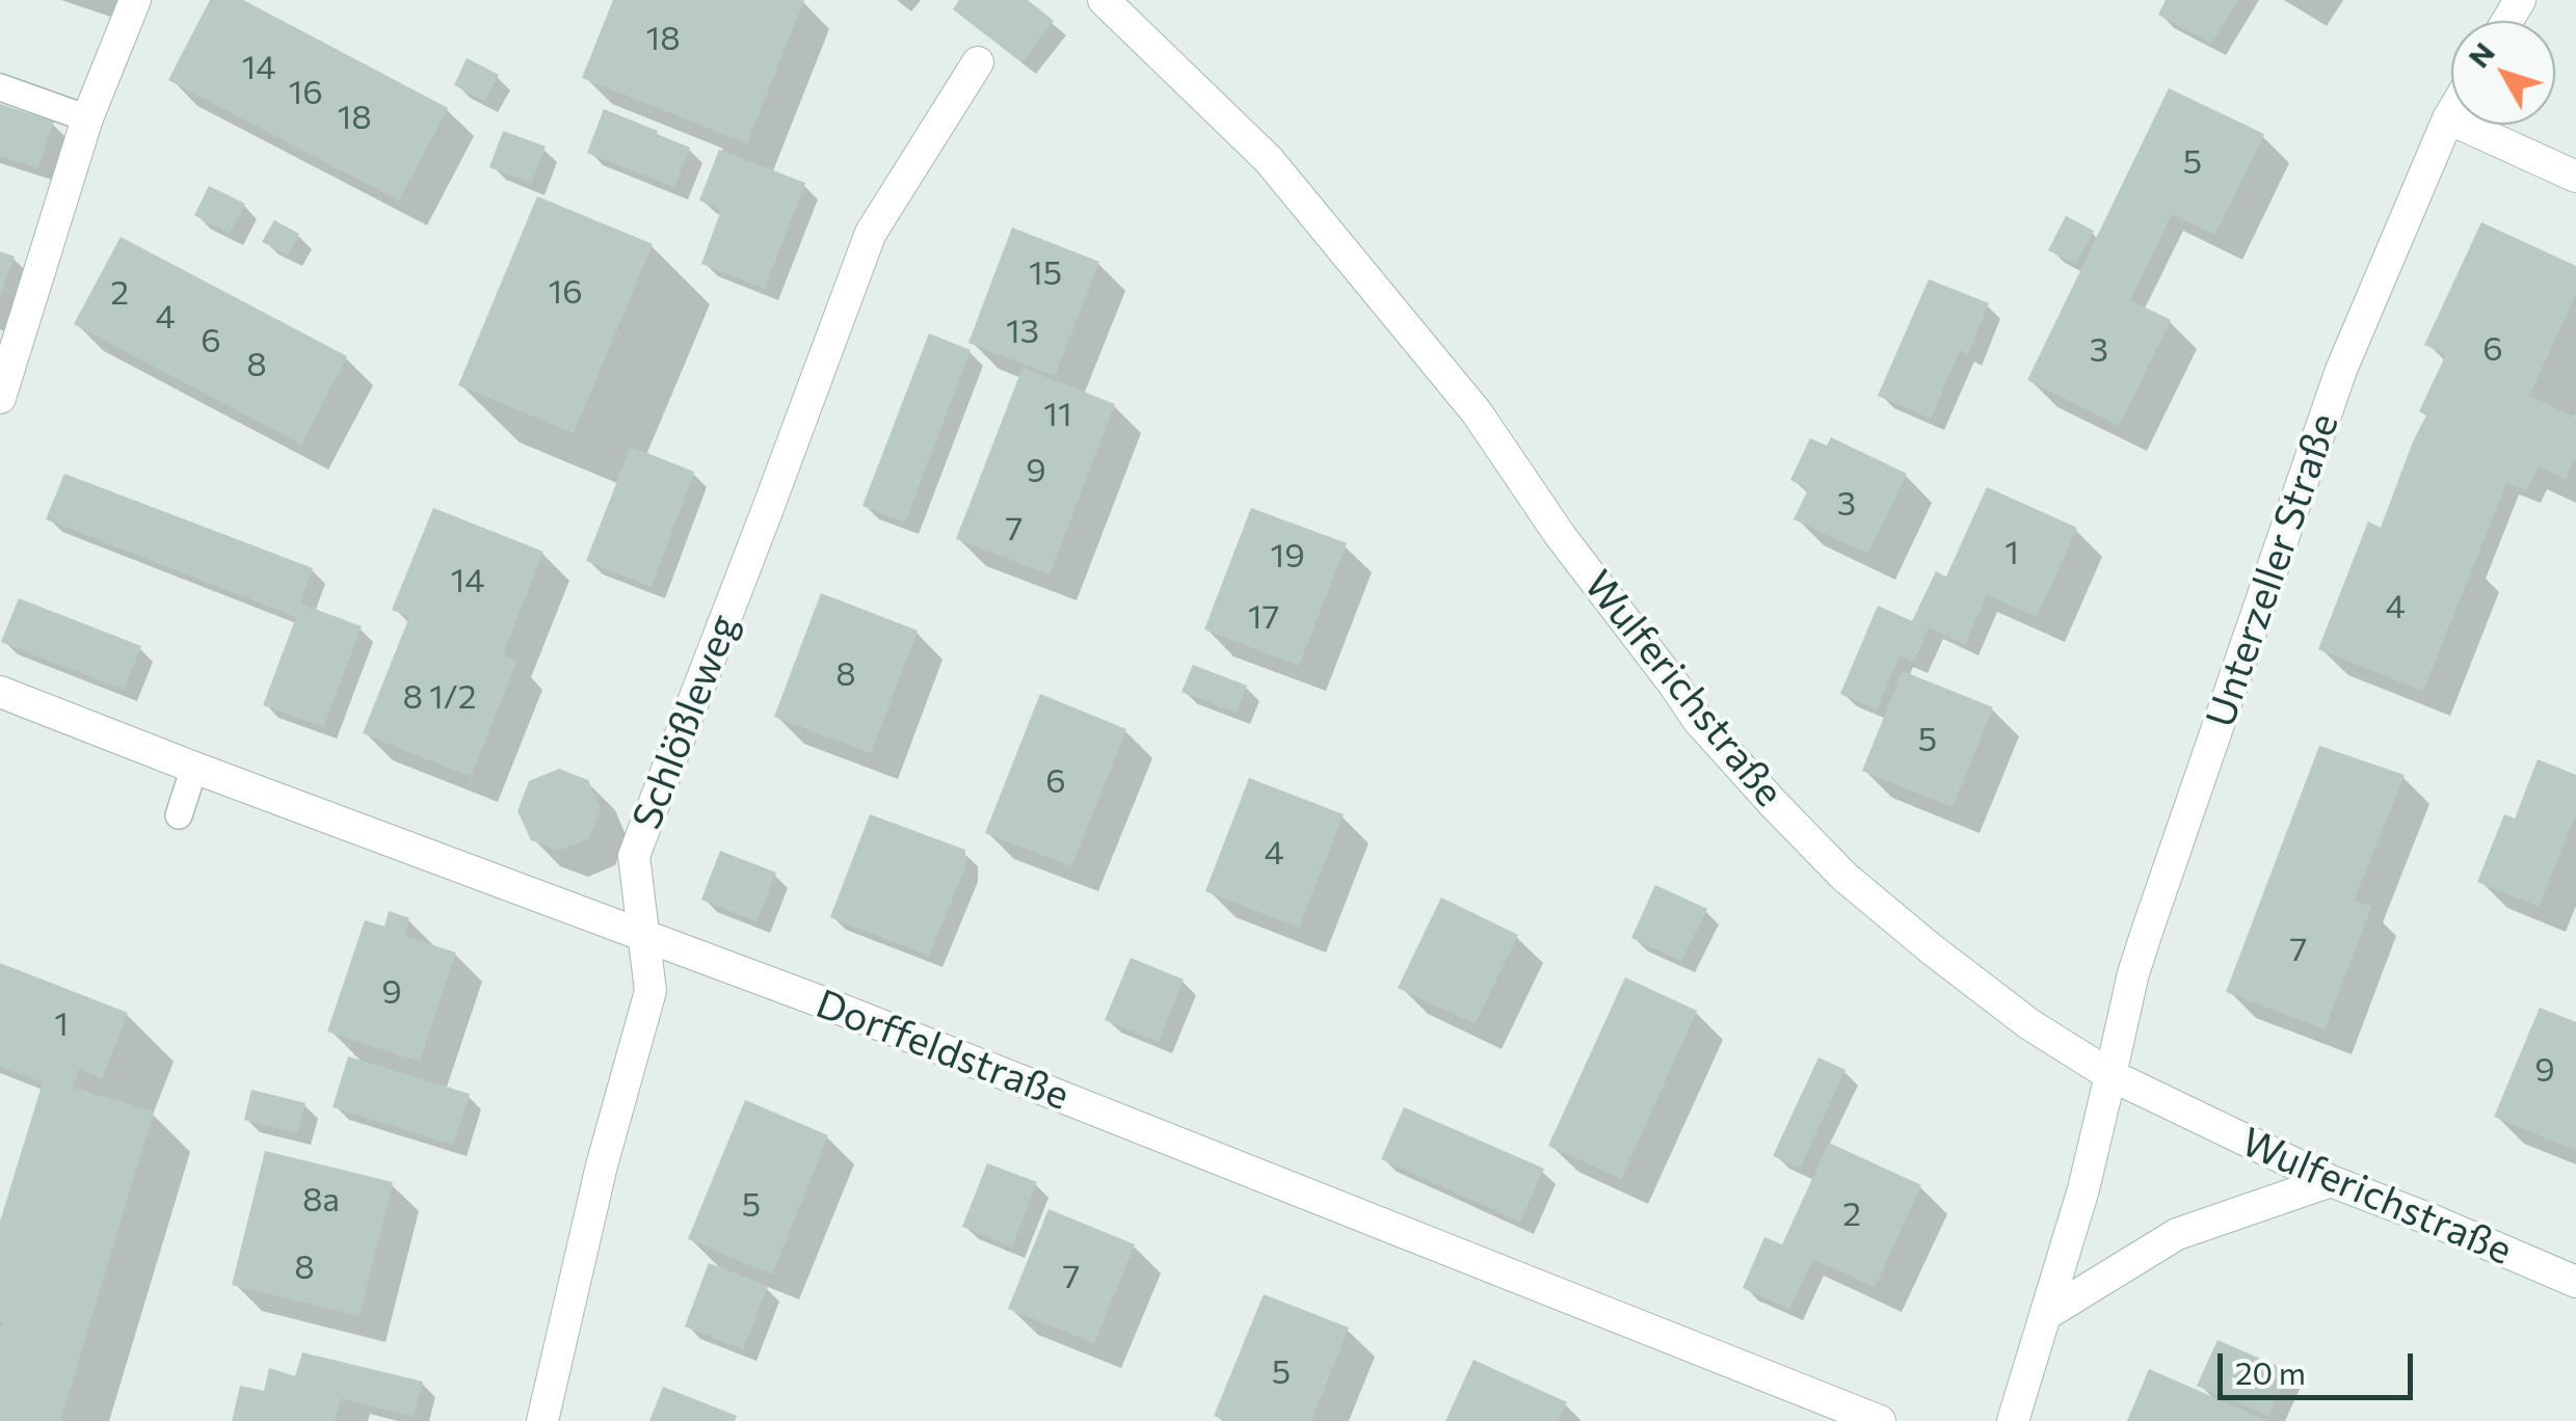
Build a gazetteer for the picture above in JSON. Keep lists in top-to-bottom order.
{
  "streets": {
    "street": [
      "Unterzeller Straße",
      "Wulferichstraße",
      "Schlößleweg",
      "Dorffeldstraße"
    ]
  },
  "crossings": [
    ["Unterzeller Straße", "Wulferichstraße"],
    ["Schlößleweg", "Dorffeldstraße"]
  ],
  "house_numbers": [
    "18",
    "14",
    "16",
    "18",
    "5",
    "15",
    "16",
    "2",
    "4",
    "13",
    "6",
    "6",
    "3",
    "8",
    "11",
    "9",
    "3",
    "7",
    "1",
    "19",
    "14",
    "4",
    "17",
    "8",
    "8 1/2",
    "5",
    "6",
    "4",
    "7",
    "9",
    "1",
    "9",
    "8a",
    "5",
    "2",
    "8",
    "7",
    "5"
  ],
  "scale_bar": "20 m",
  "north": "top left"
}
